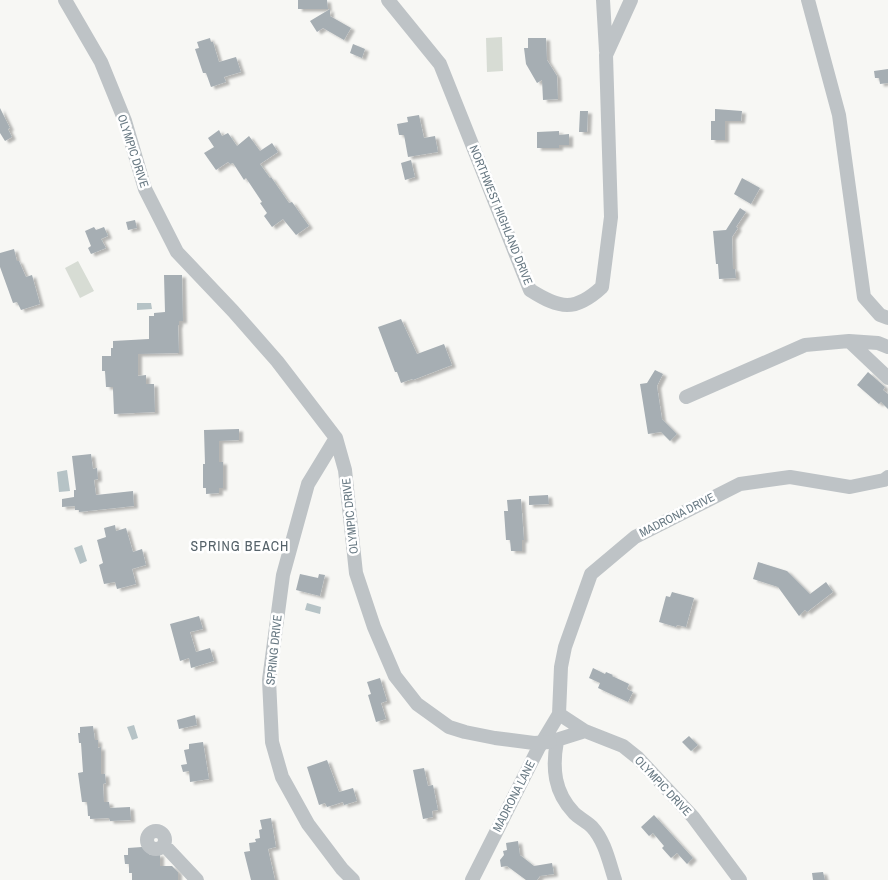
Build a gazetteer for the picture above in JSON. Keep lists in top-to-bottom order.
{
  "streets": {
    "street": [
      "OLYMPIC DRIVE",
      "NORTHWEST HIGHLAND DRIVE",
      "MADRONA DRIVE",
      "SPRING DRIVE",
      "MADRONA LANE"
    ]
  },
  "crossings": [
    ["OLYMPIC DRIVE", "SPRING DRIVE"],
    ["MADRONA DRIVE", "MADRONA LANE"]
  ],
  "districts": ["SPRING BEACH"]
}
